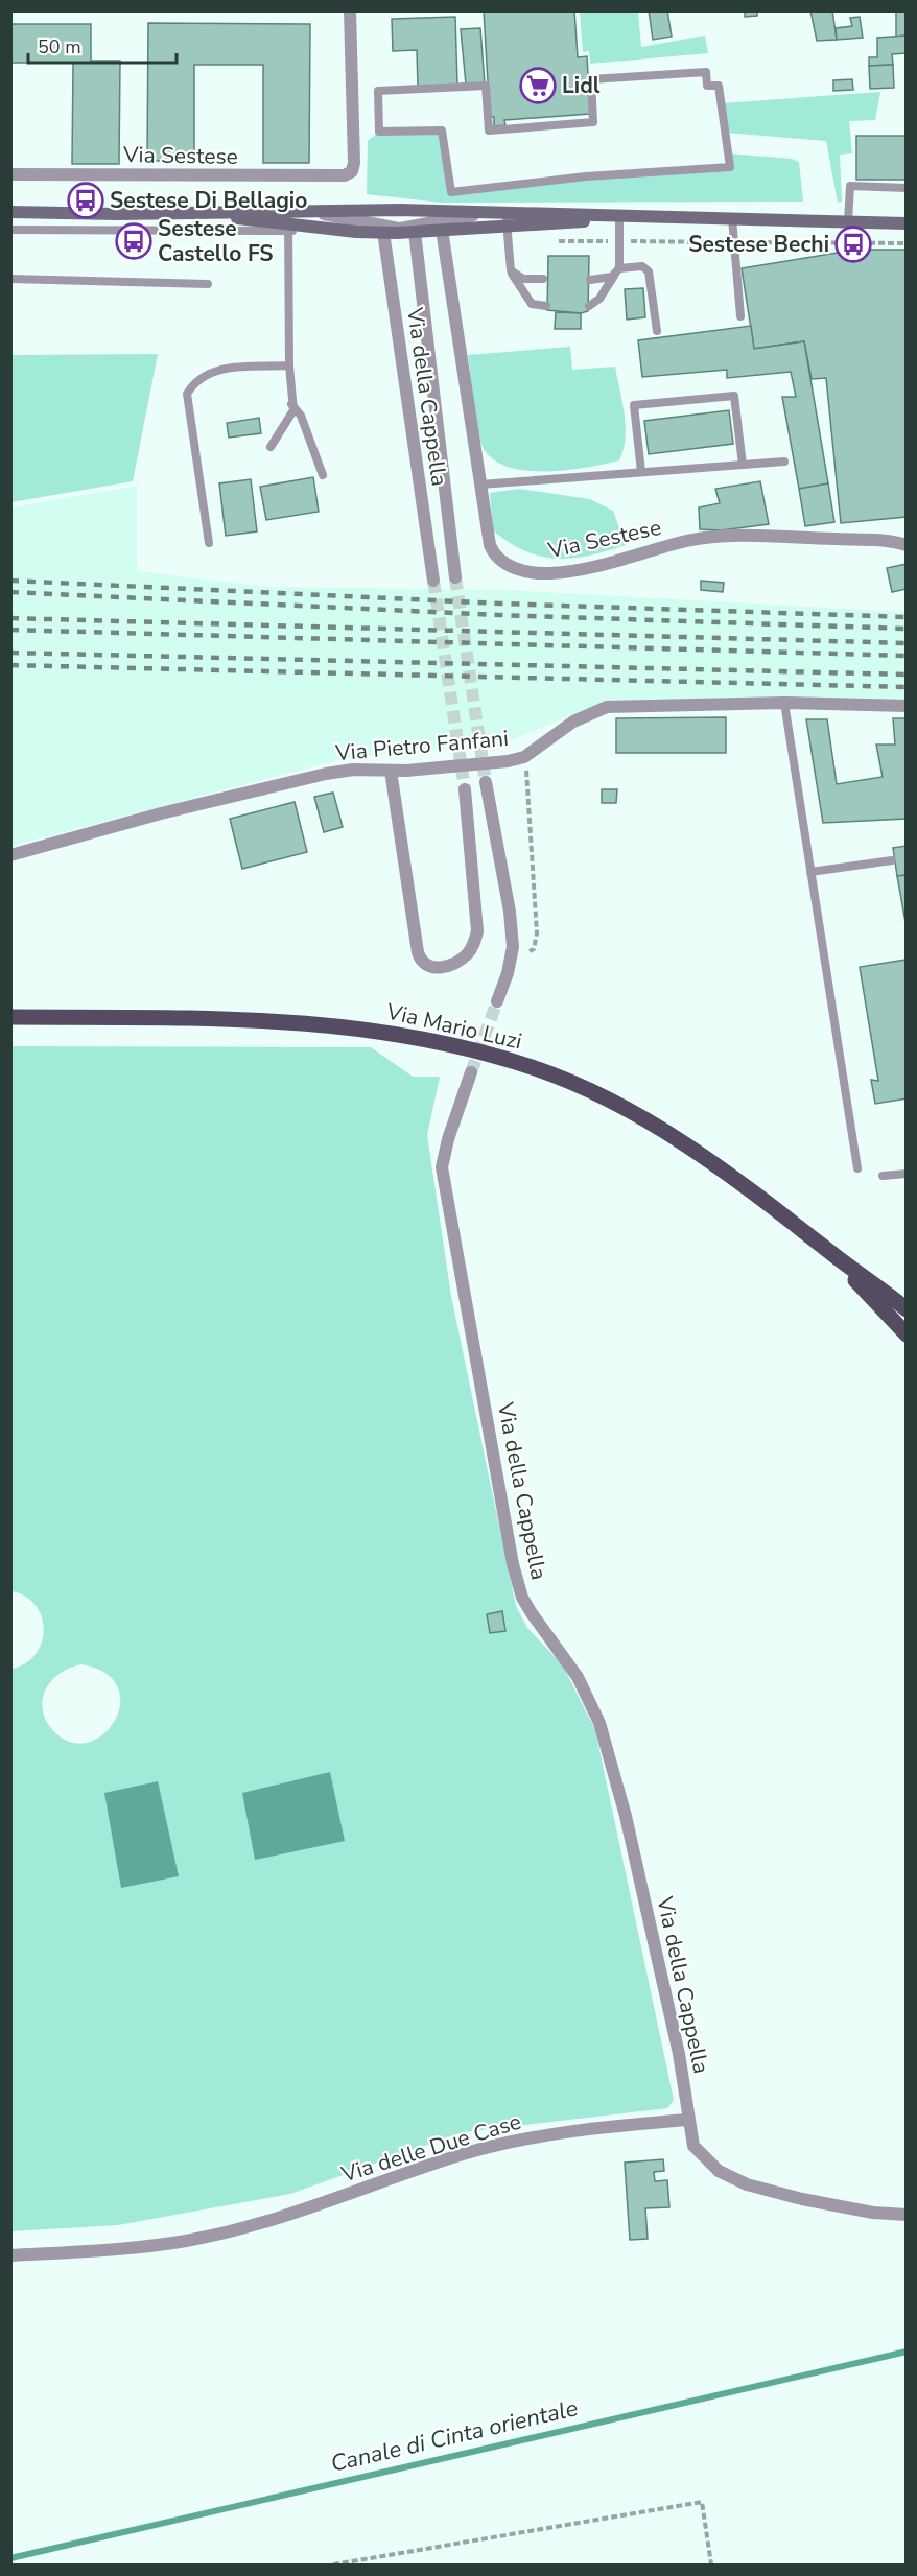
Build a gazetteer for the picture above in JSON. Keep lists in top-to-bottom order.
{
  "streets": {
    "main road": ["Via Mario Luzi"],
    "street": [
      "Via Sestese",
      "Via della Cappella",
      "Via Pietro Fanfani",
      "Via delle Due Case"
    ]
  },
  "crossings": [
    ["Via della Cappella", "Via delle Due Case"]
  ],
  "water": ["Canale di Cinta orientale"],
  "places": {
    "supermarket": ["Lidl"],
    "bus stop": ["Sestese Di Bellagio", "Sestese Castello FS", "Sestese Bechi"]
  },
  "scale_bar": "50 m"
}
